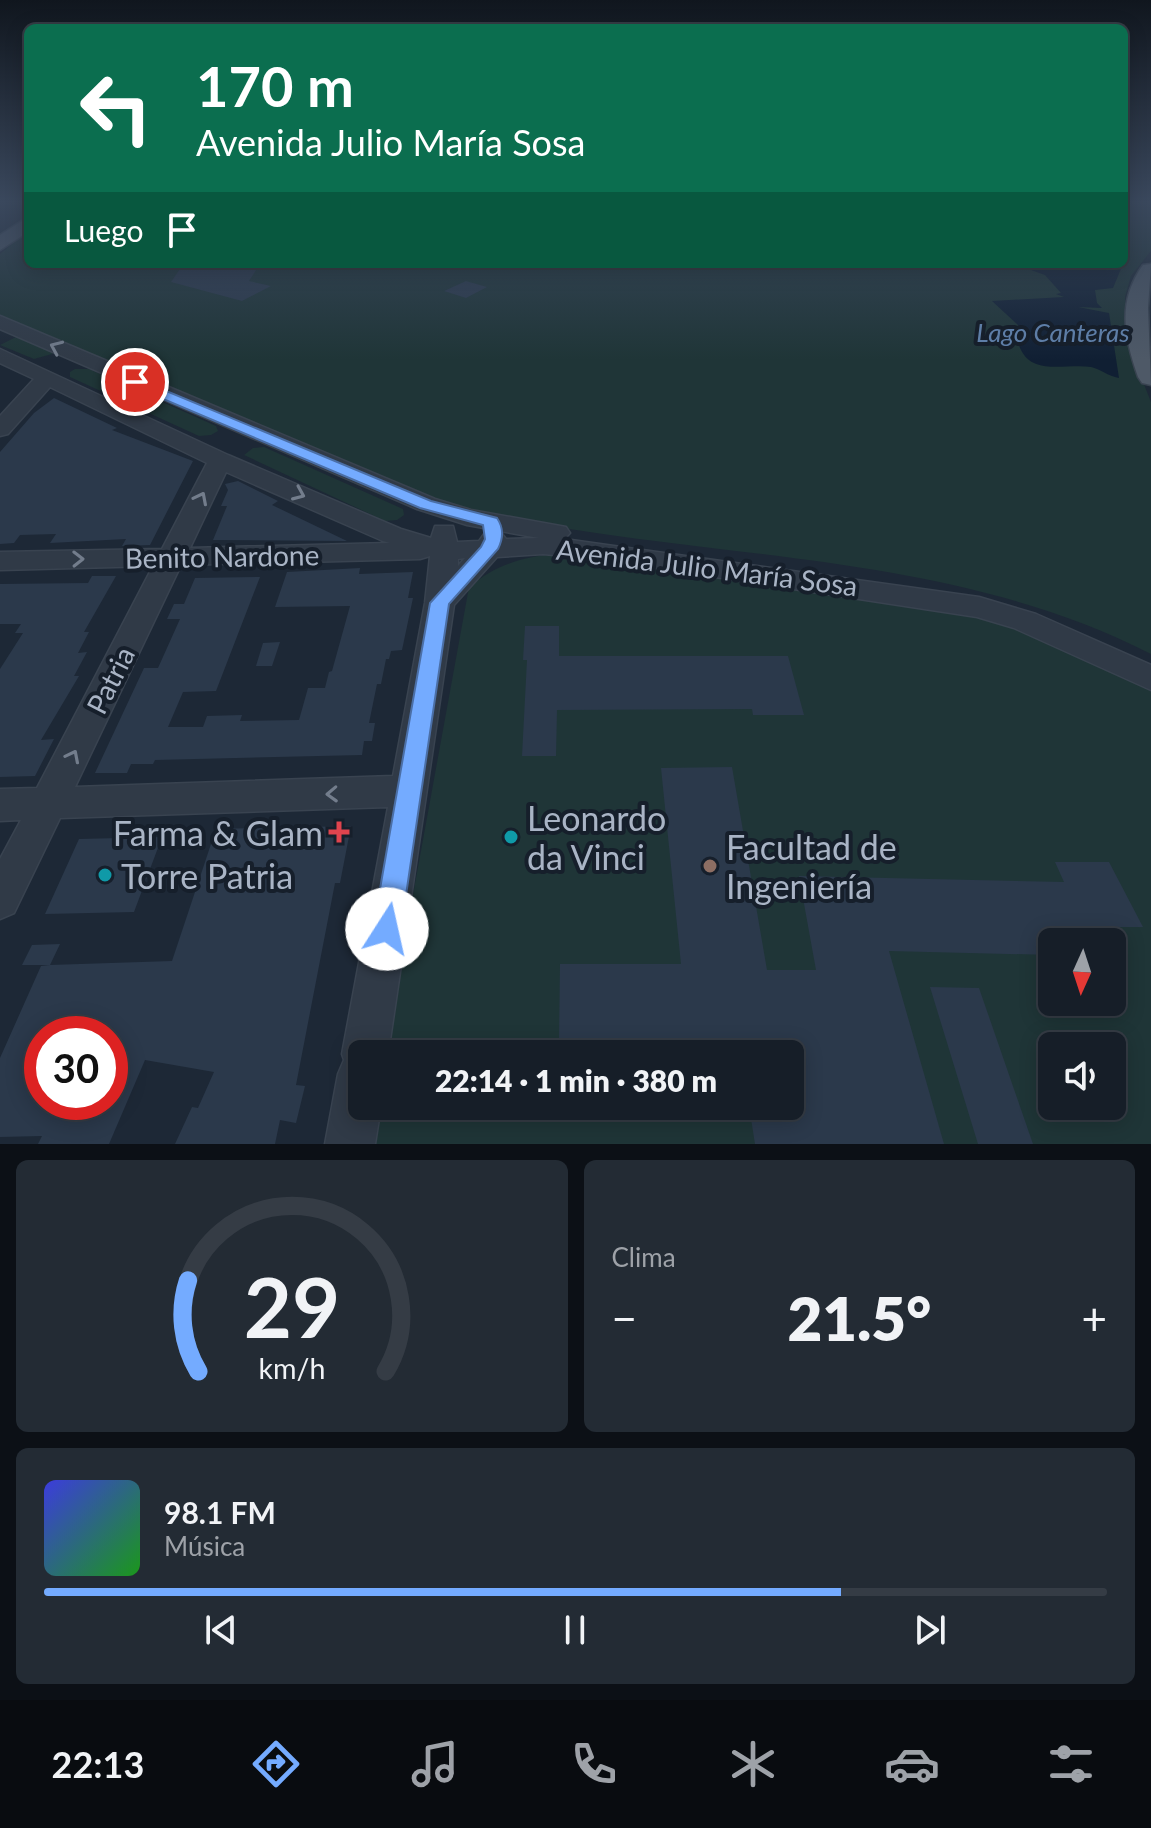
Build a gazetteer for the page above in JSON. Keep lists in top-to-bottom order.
{
  "streets": {
    "street": ["Benito Nardone", "Avenida Julio María Sosa", "Patria"]
  },
  "crossings": [
    ["Benito Nardone", "Avenida Julio María Sosa"],
    ["Benito Nardone", "Patria"],
    ["Avenida Julio María Sosa", "Patria"]
  ],
  "one_way": ["Patria"],
  "water": ["Lago Canteras"],
  "places": {
    "health": ["Farma & Glam"],
    "other": ["Leonardo da Vinci", "Facultad de Ingeniería", "Torre Patria"]
  },
  "north": "bottom",
  "page": {
    "turn": ["170 m", "Avenida Julio María Sosa"],
    "then": "Luego",
    "limit": "30",
    "trip": "22:14 · 1 min · 380 m",
    "tile": "Clima",
    "heat": ["−", "21.5°", "+"],
    "song": ["98.1 FM", "Música"],
    "tabs": "22:13",
    "gauge": ["29", "km/h"]
  }
}
